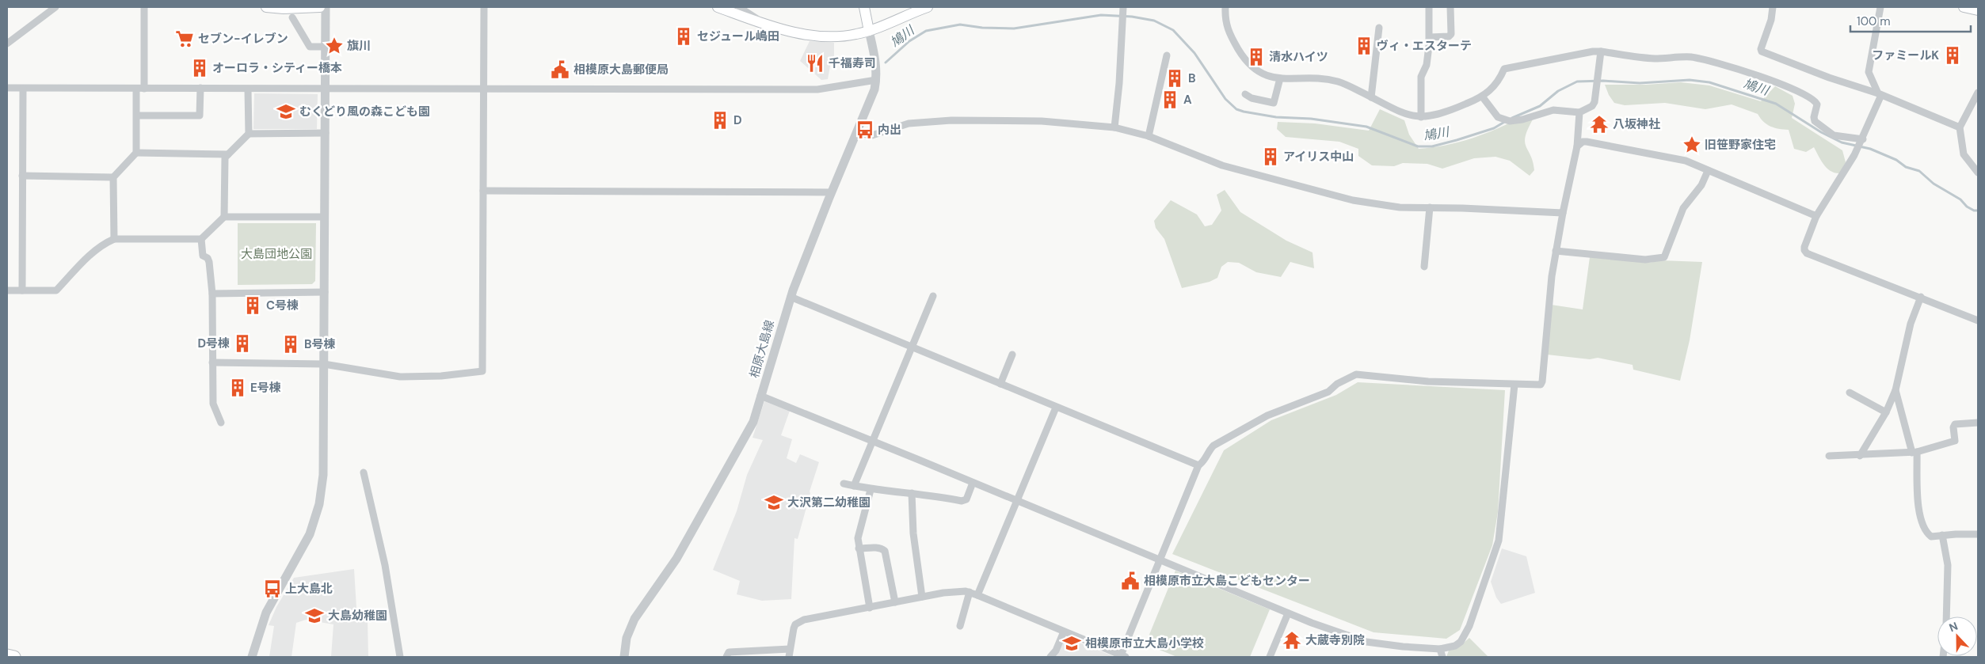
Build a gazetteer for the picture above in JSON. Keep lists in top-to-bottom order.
{
  "streets": {
    "street": ["相原大島線"]
  },
  "water": ["鳩川"],
  "parks": ["大島団地公園"],
  "places": {
    "building": [
      "セジュール嶋田",
      "ヴィ・エスターテ",
      "ファミールK",
      "清水ハイツ",
      "オーロラ・シティー橋本",
      "B",
      "A",
      "D",
      "アイリス中山",
      "C号棟",
      "D号棟",
      "B号棟",
      "E号棟"
    ],
    "supermarket": ["セブン-イレブン"],
    "place": ["旗川", "旧笹野家住宅"],
    "restaurant": ["千福寿司"],
    "public building": ["相模原大島郵便局", "相模原市立大島こどもセンター"],
    "school or university": [
      "むくどり風の森こども園",
      "大沢第二幼稚園",
      "大島幼稚園",
      "相模原市立大島小学校"
    ],
    "temple": ["八坂神社", "大蔵寺別院"],
    "bus stop": ["内出", "上大島北"]
  },
  "scale_bar": "100 m",
  "north": "top"
}
